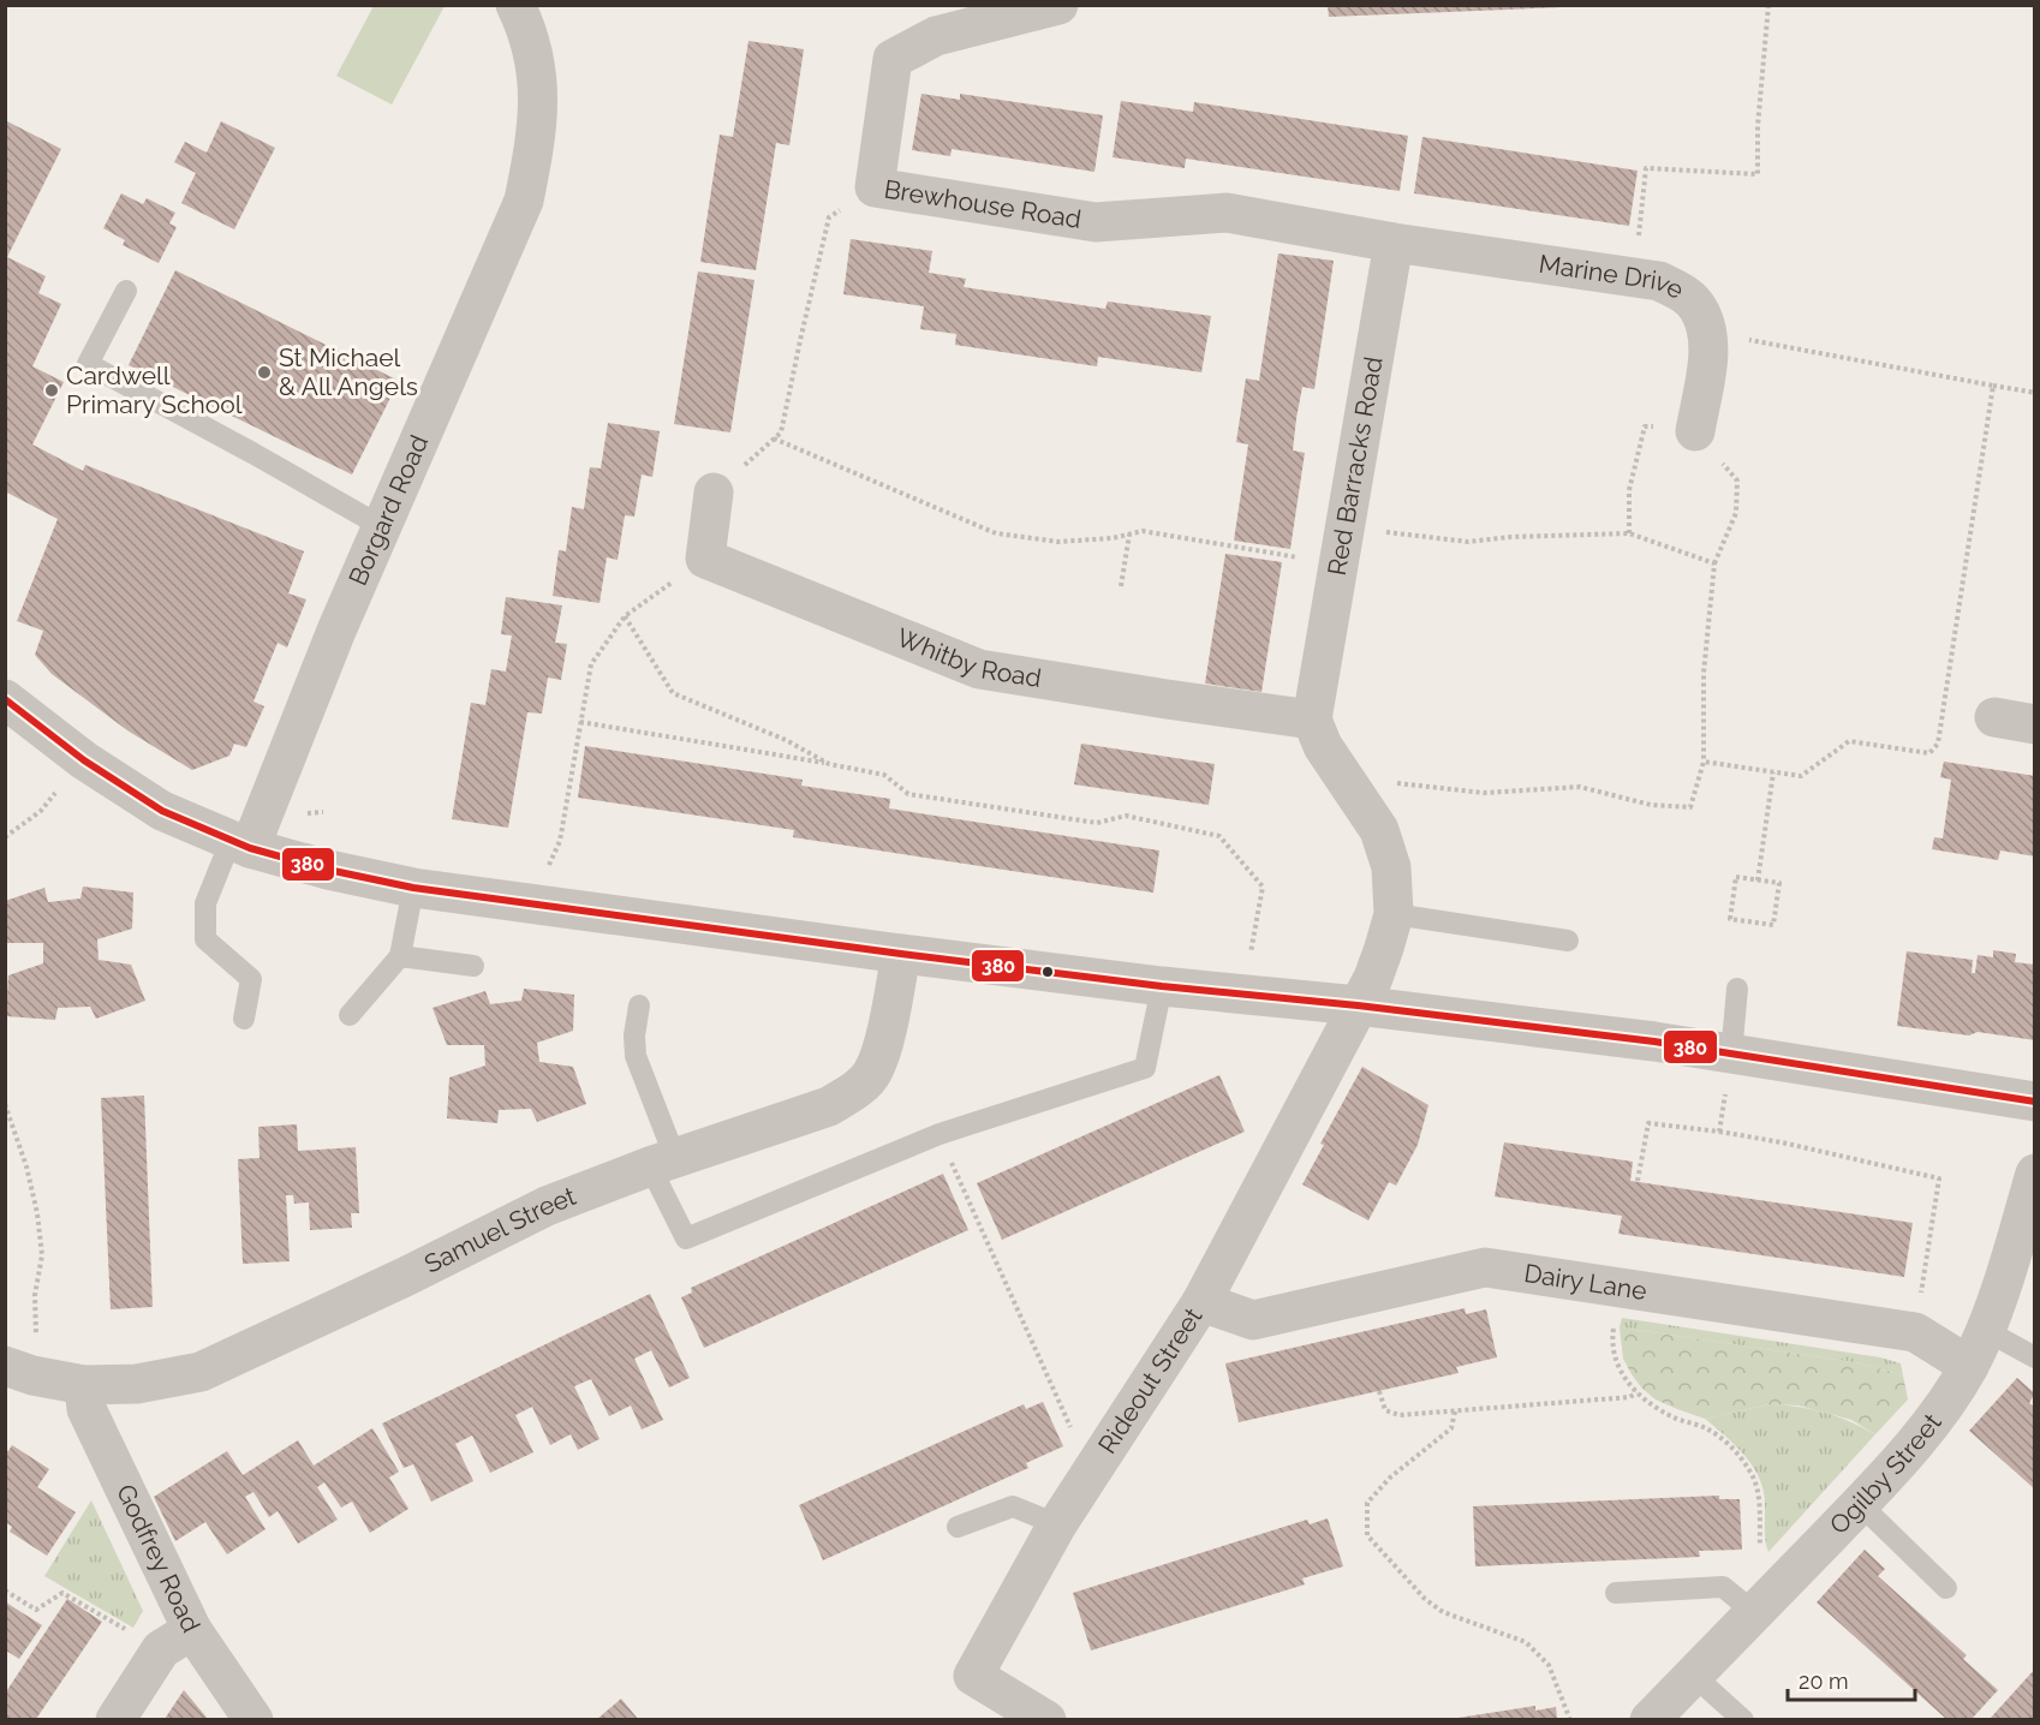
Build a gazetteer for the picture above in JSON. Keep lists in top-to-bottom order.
{
  "streets": {
    "street": [
      "Brewhouse Road",
      "Marine Drive",
      "Red Barracks Road",
      "Borgard Road",
      "Whitby Road",
      "Samuel Street",
      "Dairy Lane",
      "Rideout Street",
      "Ogilby Street",
      "Godfrey Road"
    ]
  },
  "crossings": [
    ["Brewhouse Road", "Marine Drive"],
    ["Brewhouse Road", "Red Barracks Road"],
    ["Marine Drive", "Red Barracks Road"],
    ["Red Barracks Road", "Whitby Road"],
    ["Samuel Street", "Godfrey Road"],
    ["Dairy Lane", "Rideout Street"],
    ["Dairy Lane", "Ogilby Street"]
  ],
  "places": ["St Michael & All Angels", "Cardwell Primary School"],
  "lines": ["transit line 380"],
  "scale_bar": "20 m"
}
